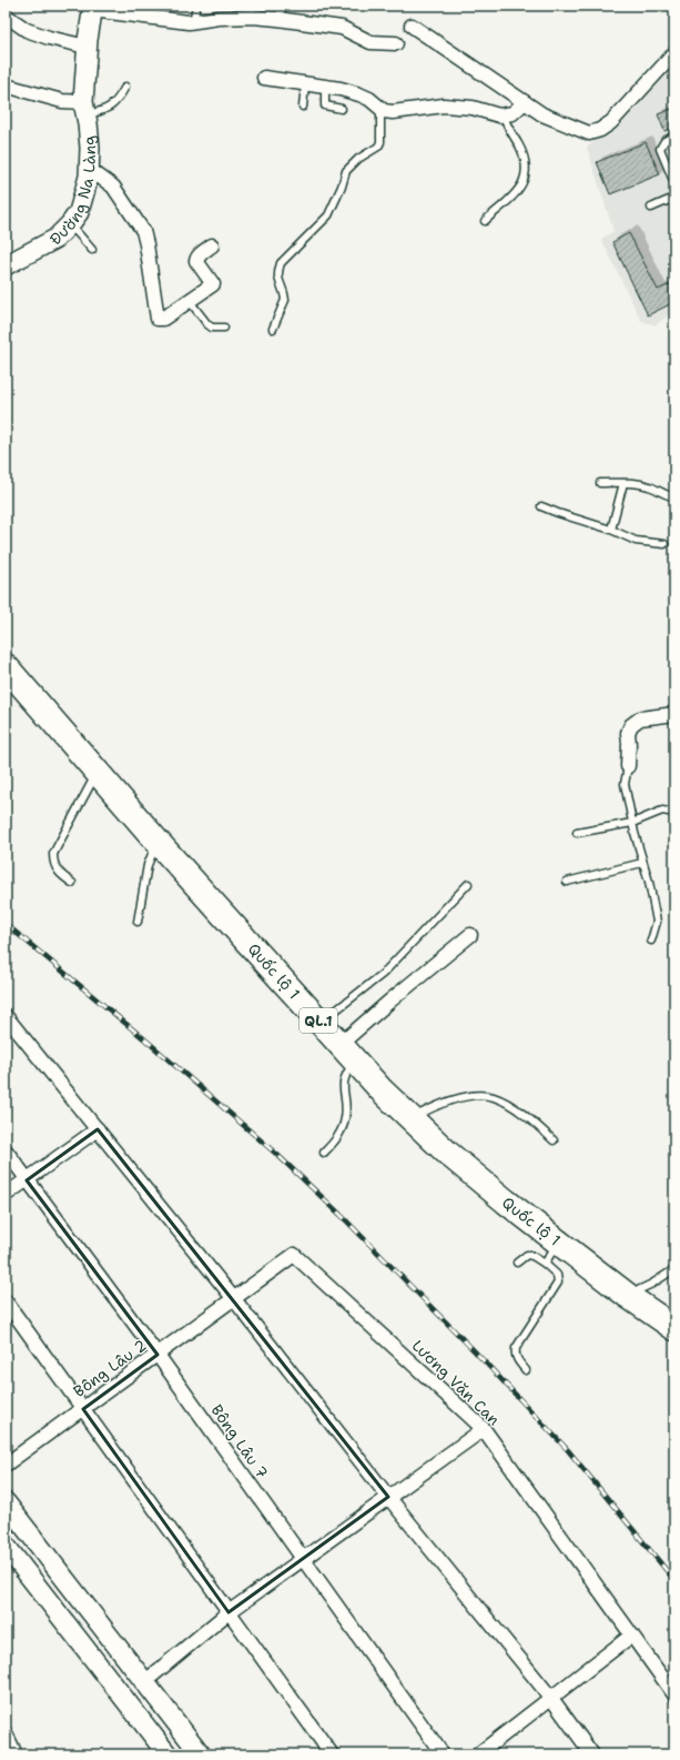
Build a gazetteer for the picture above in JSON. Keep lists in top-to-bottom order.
{
  "streets": {
    "highway": ["Quốc lộ 1", "QL.1"],
    "main road": ["Đường Na Làng"],
    "street": ["Bông Lâu 2", "Lương Văn Can", "Bông Lâu 7"]
  },
  "crossings": [
    ["Bông Lâu 2", "Lương Văn Can"],
    ["Bông Lâu 2", "Bông Lâu 7"]
  ]
}
